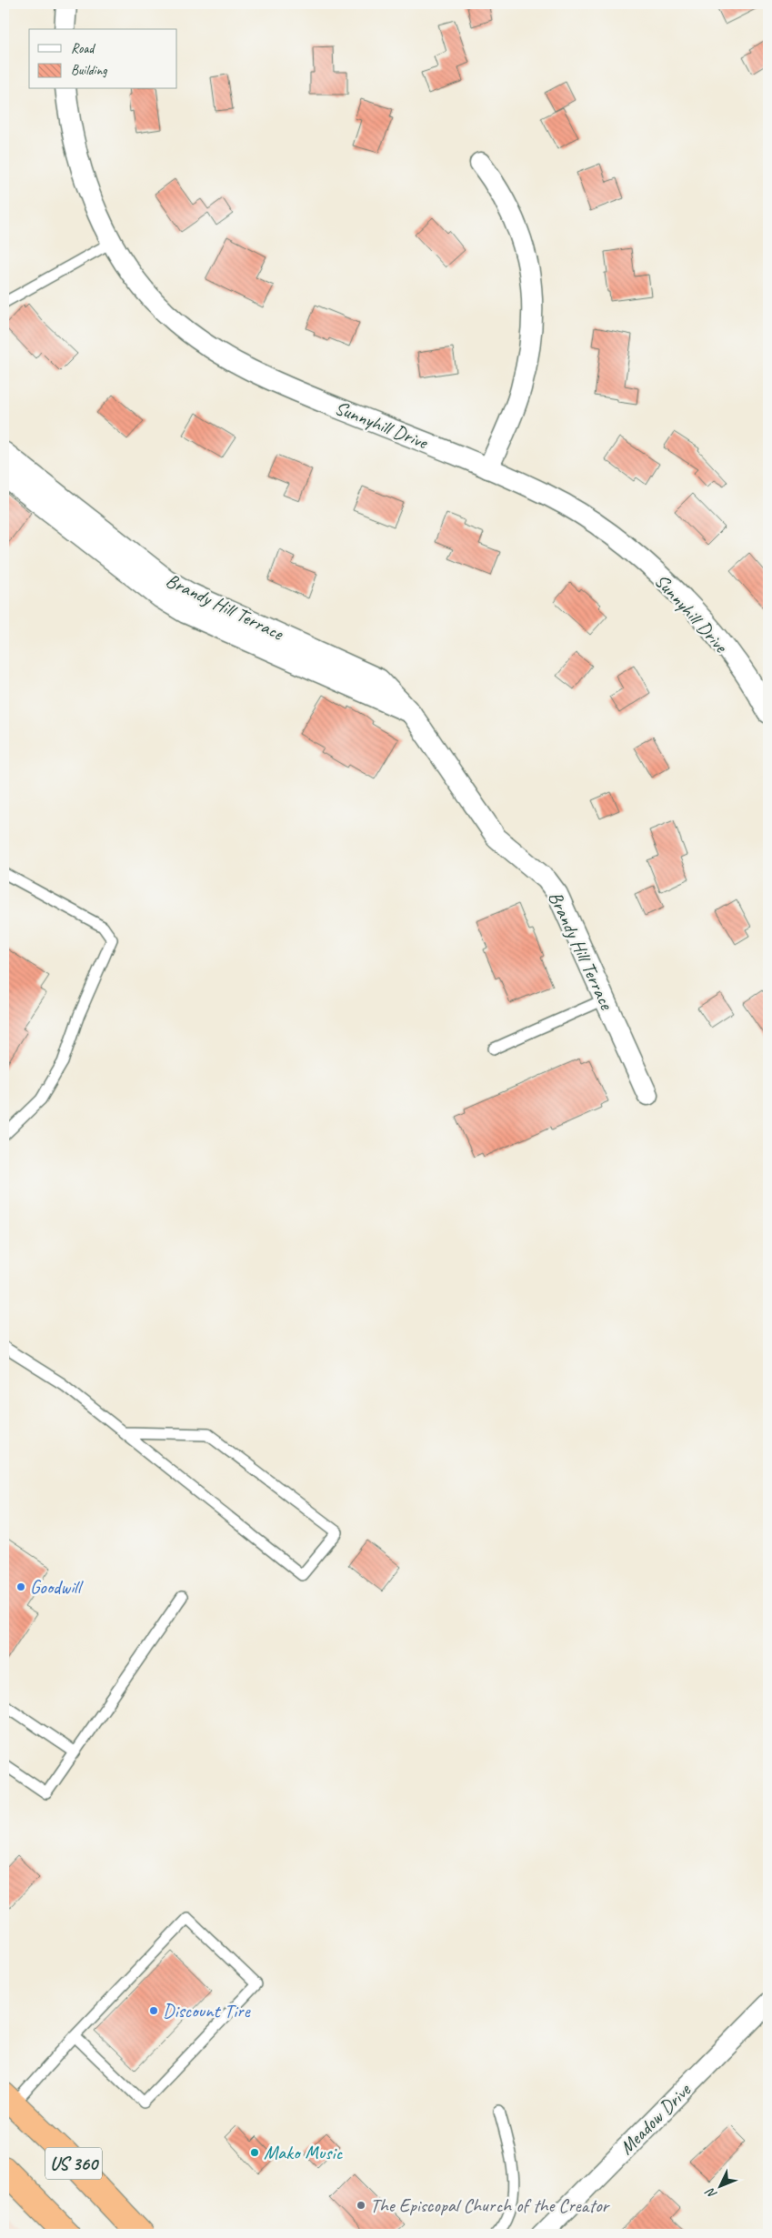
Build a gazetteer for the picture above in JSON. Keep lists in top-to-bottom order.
{
  "streets": {
    "highway": ["US 360"],
    "street": ["Sunnyhill Drive", "Brandy Hill Terrace", "Meadow Drive"]
  },
  "places": [
    "Goodwill",
    "Discount Tire",
    "Mako Music",
    "The Episcopal Church of the Creator"
  ],
  "legend": ["Road", "Building"],
  "north": "bottom left"
}
